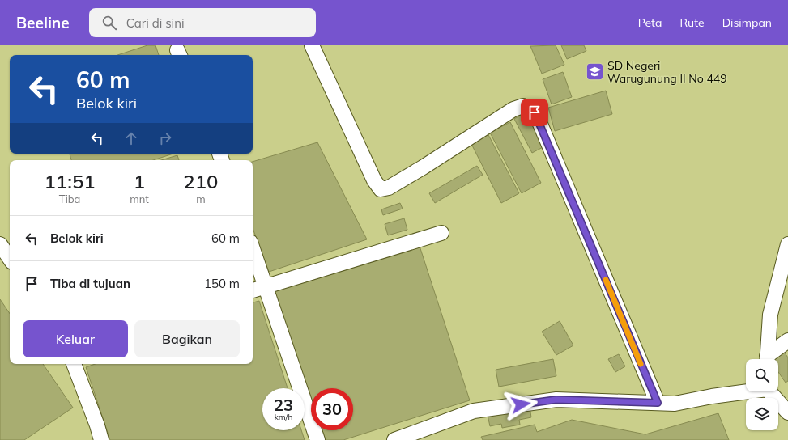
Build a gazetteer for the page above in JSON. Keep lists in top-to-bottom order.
{
  "places": {
    "school or university": ["SD Negeri Warugunung II No 449"]
  },
  "page": {
    "header": "Beeline",
    "search": "Cari di sini",
    "nav": ["Peta", "Rute", "Disimpan"],
    "turn": ["60 m", "Belok kiri"],
    "eta": [
      "11:51",
      "Tiba",
      "1",
      "mnt",
      "210",
      "m"
    ],
    "list": [
      {
        "name": "Belok kiri",
        "value": "60 m"
      },
      {
        "name": "Tiba di tujuan",
        "value": "150 m"
      }
    ],
    "buttons": ["Keluar", "Bagikan"],
    "speed": "23 km/h",
    "limit": "30"
  }
}
